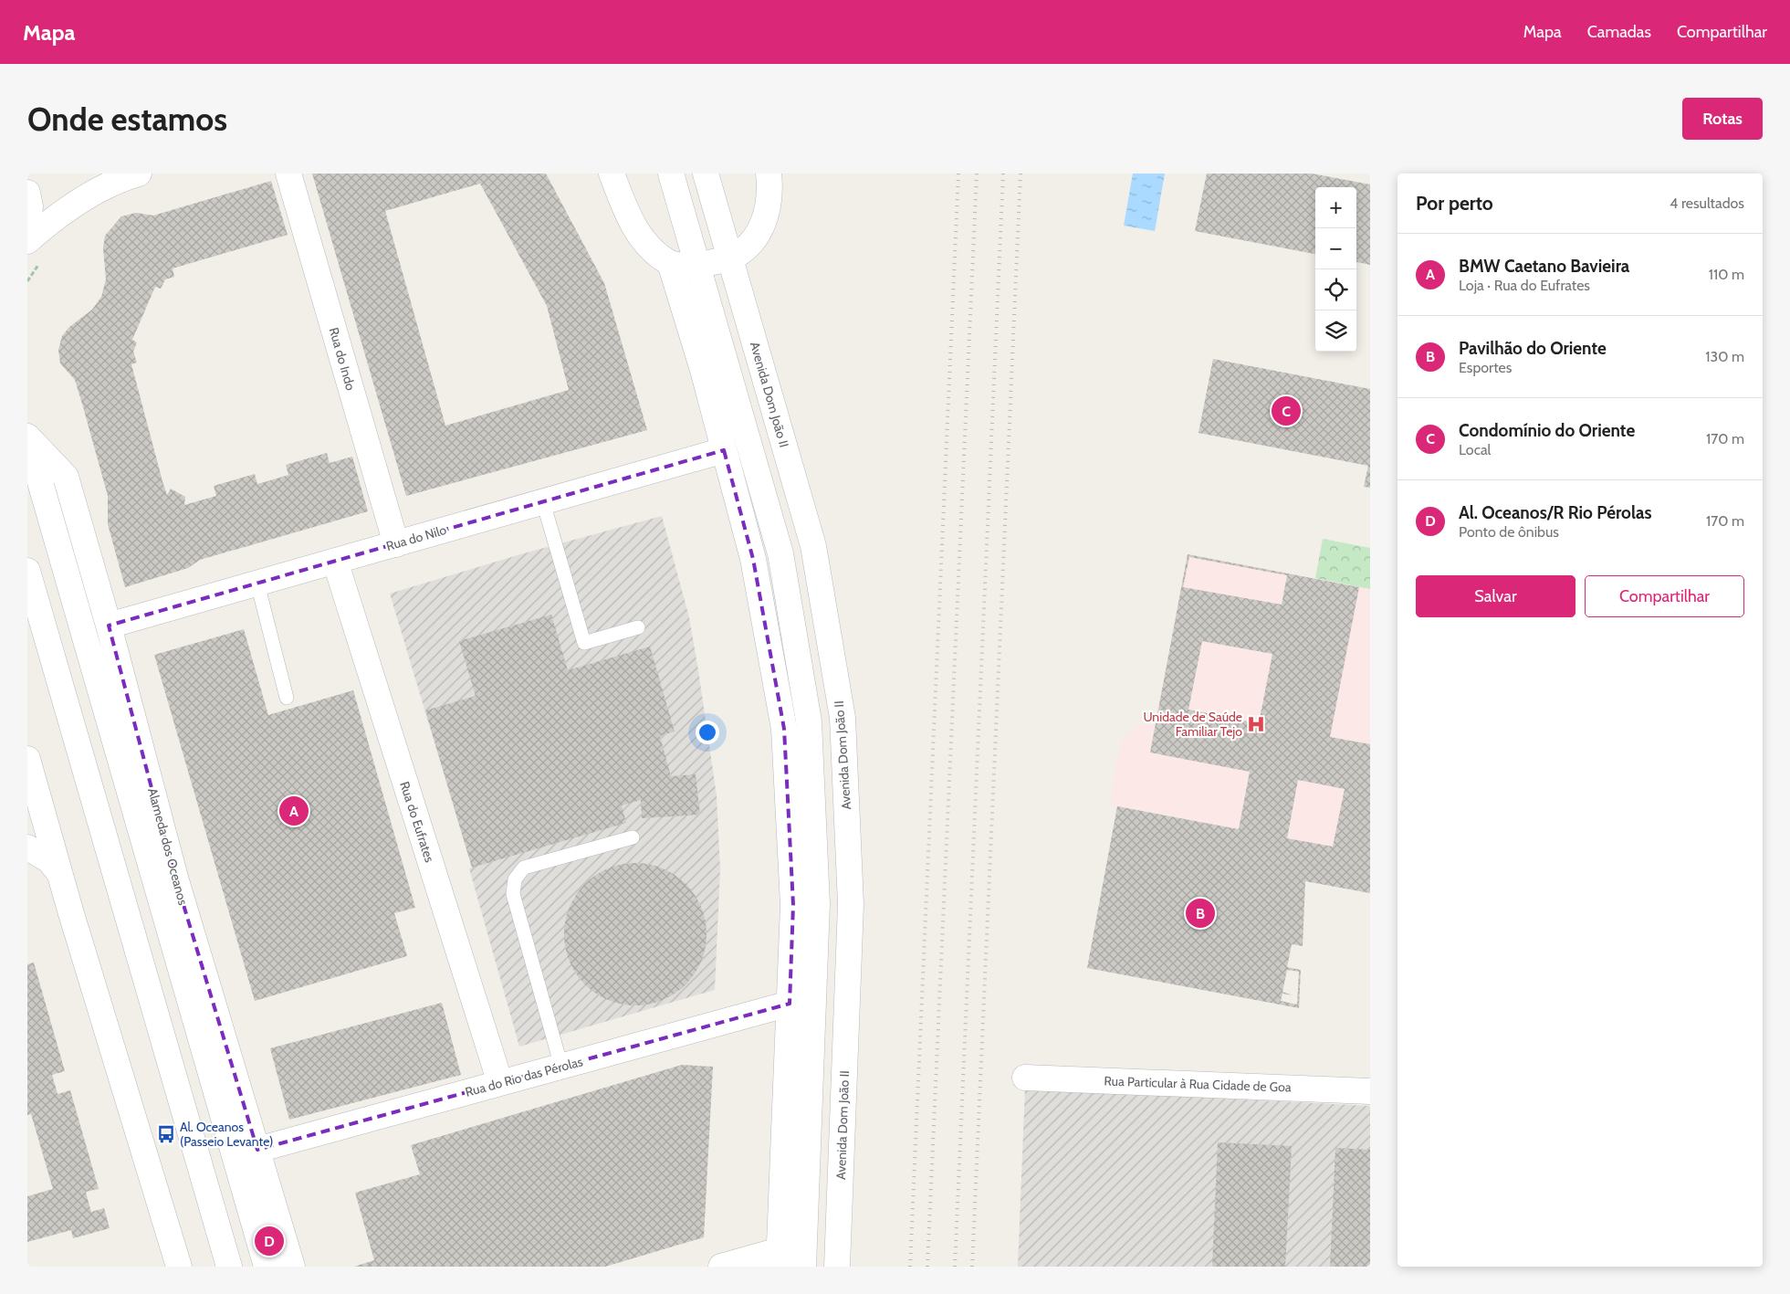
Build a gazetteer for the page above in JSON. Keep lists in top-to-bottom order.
{
  "streets": {
    "street": [
      "Rua do Indo",
      "Avenida Dom João II",
      "Rua do Nilo",
      "Rua do Eufrates",
      "Alameda dos Oceanos",
      "Rua do Rio das Pérolas",
      "Rua Particular à Rua Cidade de Goa"
    ]
  },
  "crossings": [
    ["Rua do Indo", "Rua do Nilo"],
    ["Rua do Nilo", "Rua do Eufrates"],
    ["Rua do Nilo", "Alameda dos Oceanos"],
    ["Rua do Eufrates", "Rua do Rio das Pérolas"],
    ["Alameda dos Oceanos", "Rua do Rio das Pérolas"]
  ],
  "places": {
    "hospital": ["Unidade de Saúde Familiar Tejo"],
    "bus stop": ["Al. Oceanos (Passeio Levante)"]
  },
  "page": {
    "header": "Mapa",
    "nav": ["Mapa", "Camadas", "Compartilhar"],
    "buttons": [
      "Rotas",
      ["Salvar", "Compartilhar"]
    ],
    "title": "Onde estamos",
    "heading": ["Por perto", "4 resultados"],
    "map_buttons": ["+", "−"],
    "list": [
      {
        "mark": "A",
        "name": "BMW Caetano Bavieira",
        "note": "Loja · Rua do Eufrates",
        "value": "110 m"
      },
      {
        "mark": "B",
        "name": "Pavilhão do Oriente",
        "note": "Esportes",
        "value": "130 m"
      },
      {
        "mark": "C",
        "name": "Condomínio do Oriente",
        "note": "Local",
        "value": "170 m"
      },
      {
        "mark": "D",
        "name": "Al. Oceanos/R Rio Pérolas",
        "note": "Ponto de ônibus",
        "value": "170 m"
      }
    ],
    "pins": [
      "C",
      "A",
      "B",
      "D"
    ]
  }
}
